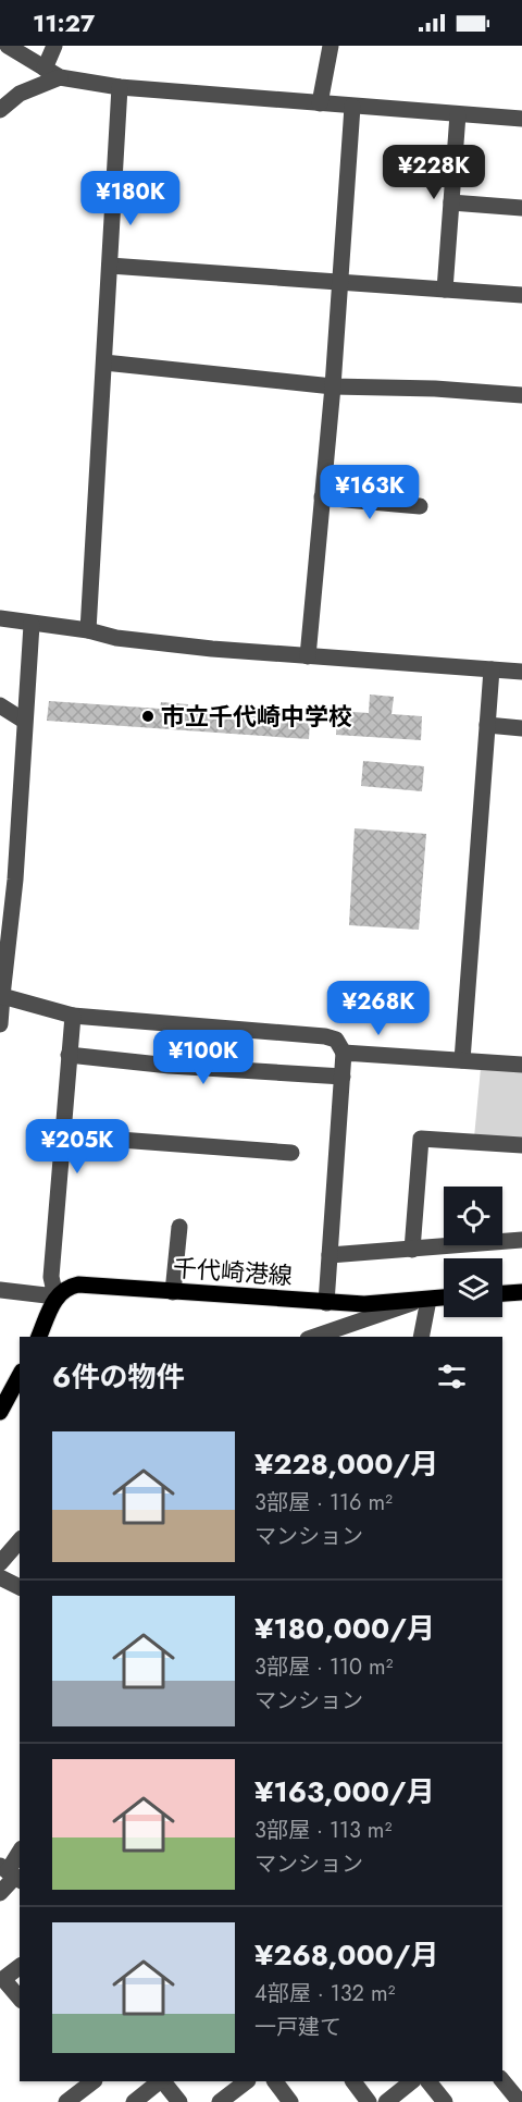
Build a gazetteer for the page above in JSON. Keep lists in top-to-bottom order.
{
  "streets": {
    "main road": ["千代崎港線"]
  },
  "places": ["市立千代崎中学校"],
  "page": {
    "status": "11:27",
    "price": [
      "¥228K",
      "¥180K",
      "¥163K",
      "¥268K",
      "¥100K",
      "¥205K"
    ],
    "heading": "6件の物件",
    "list": [
      {
        "name": "¥228,000/月",
        "note": "3部屋 · 116 m² · マンション"
      },
      {
        "name": "¥180,000/月",
        "note": "3部屋 · 110 m² · マンション"
      },
      {
        "name": "¥163,000/月",
        "note": "3部屋 · 113 m² · マンション"
      },
      {
        "name": "¥268,000/月",
        "note": "4部屋 · 132 m² · 一戸建て"
      }
    ]
  }
}
